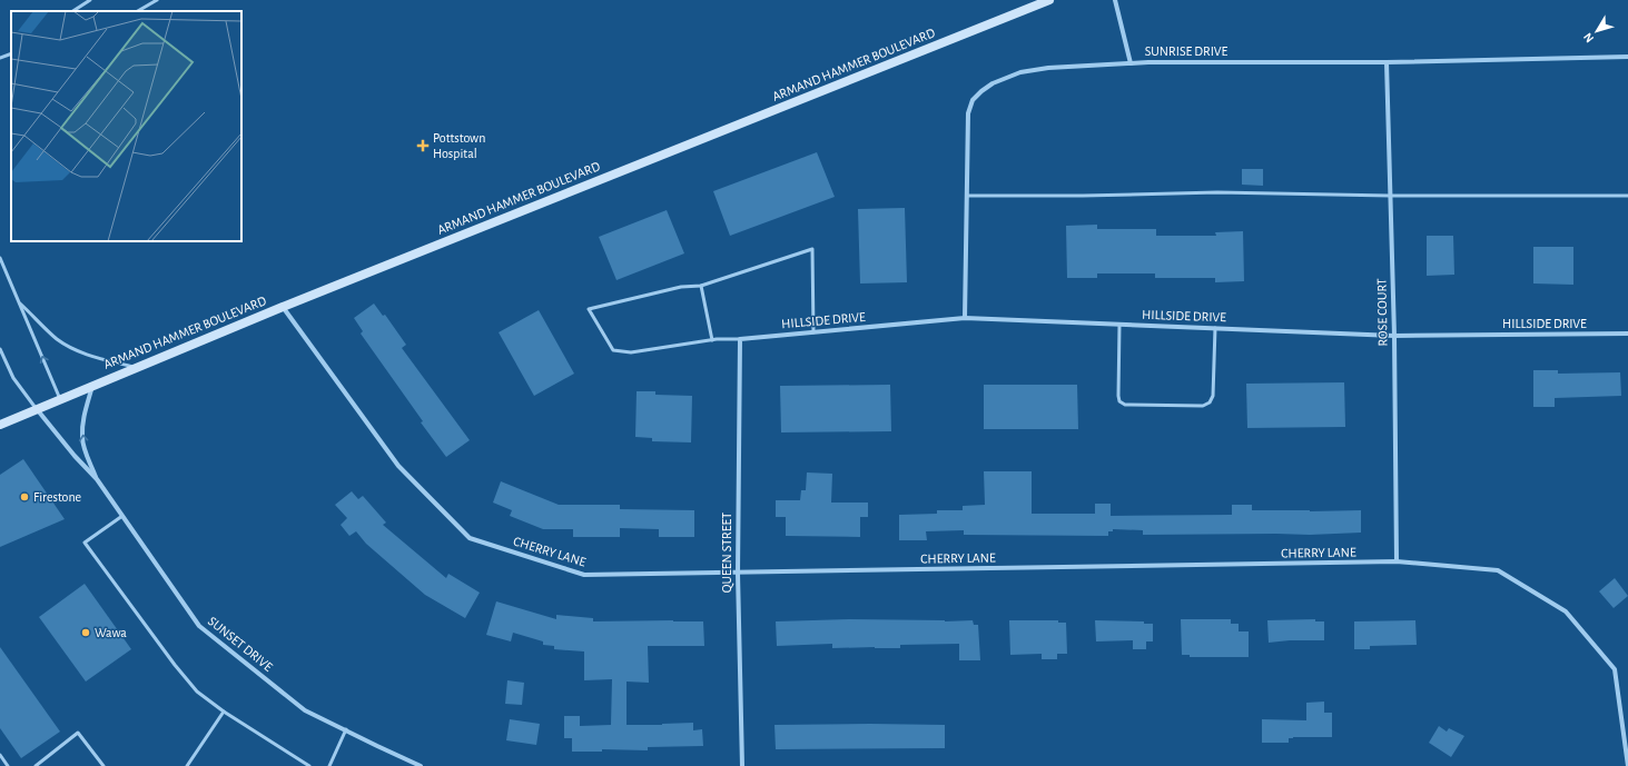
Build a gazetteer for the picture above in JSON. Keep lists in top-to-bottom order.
{
  "streets": {
    "street": [
      "SUNRISE DRIVE",
      "ARMAND HAMMER BOULEVARD",
      "ROSE COURT",
      "HILLSIDE DRIVE",
      "CHERRY LANE",
      "QUEEN STREET",
      "SUNSET DRIVE"
    ]
  },
  "crossings": [
    ["SUNRISE DRIVE", "ROSE COURT"],
    ["SUNRISE DRIVE", "HILLSIDE DRIVE"],
    ["ARMAND HAMMER BOULEVARD", "CHERRY LANE"],
    ["ARMAND HAMMER BOULEVARD", "SUNSET DRIVE"],
    ["ROSE COURT", "HILLSIDE DRIVE"],
    ["ROSE COURT", "CHERRY LANE"],
    ["HILLSIDE DRIVE", "QUEEN STREET"],
    ["CHERRY LANE", "QUEEN STREET"]
  ],
  "places": {
    "health": ["Pottstown Hospital"],
    "other": ["Firestone", "Wawa"]
  },
  "north": "bottom left"
}
